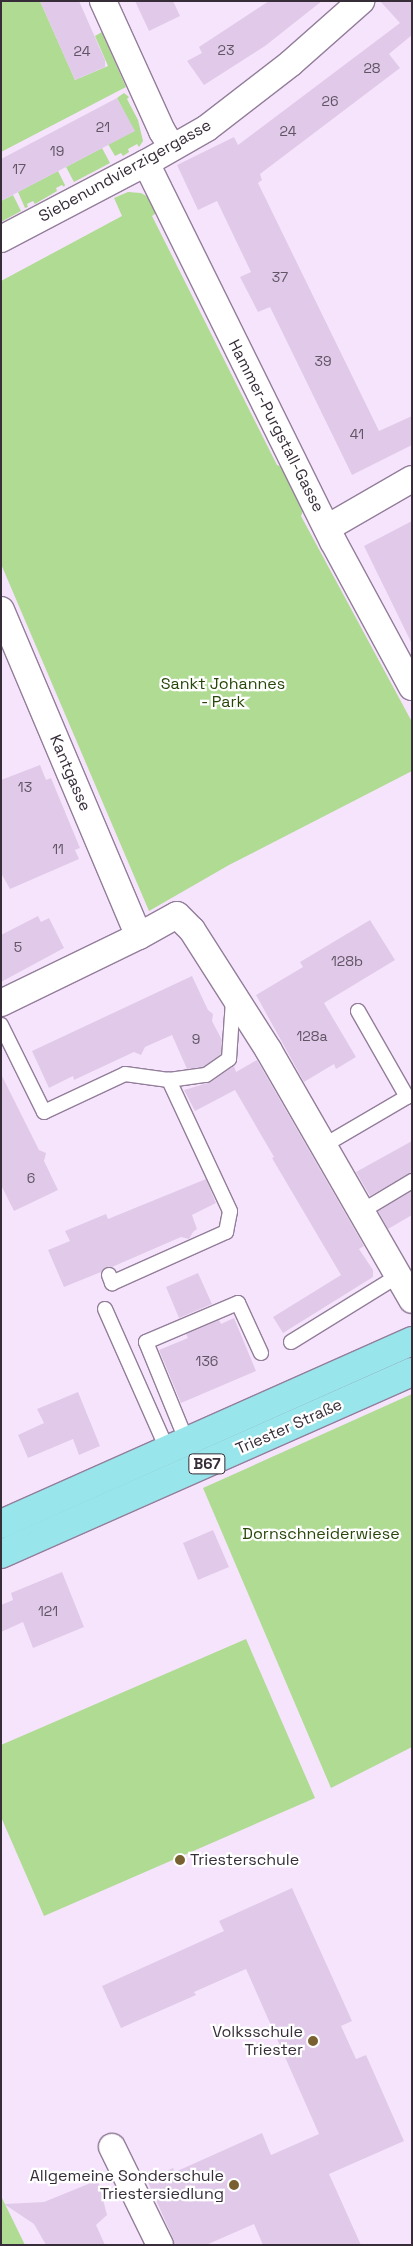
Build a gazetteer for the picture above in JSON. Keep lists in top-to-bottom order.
{
  "streets": {
    "main road": ["Triester Straße", "B67"],
    "street": ["Siebenundvierzigergasse", "Hammer-Purgstall-Gasse", "Kantgasse"]
  },
  "crossings": [
    ["Siebenundvierzigergasse", "Hammer-Purgstall-Gasse"]
  ],
  "parks": ["Sankt Johannes - Park", "Dornschneiderwiese"],
  "places": ["Triesterschule", "Volksschule Triester", "Allgemeine Sonderschule Triestersiedlung"],
  "house_numbers": [
    "23",
    "24",
    "28",
    "26",
    "21",
    "24",
    "19",
    "17",
    "37",
    "39",
    "41",
    "13",
    "11",
    "5",
    "128b",
    "128a",
    "9",
    "6",
    "136",
    "121"
  ]
}
